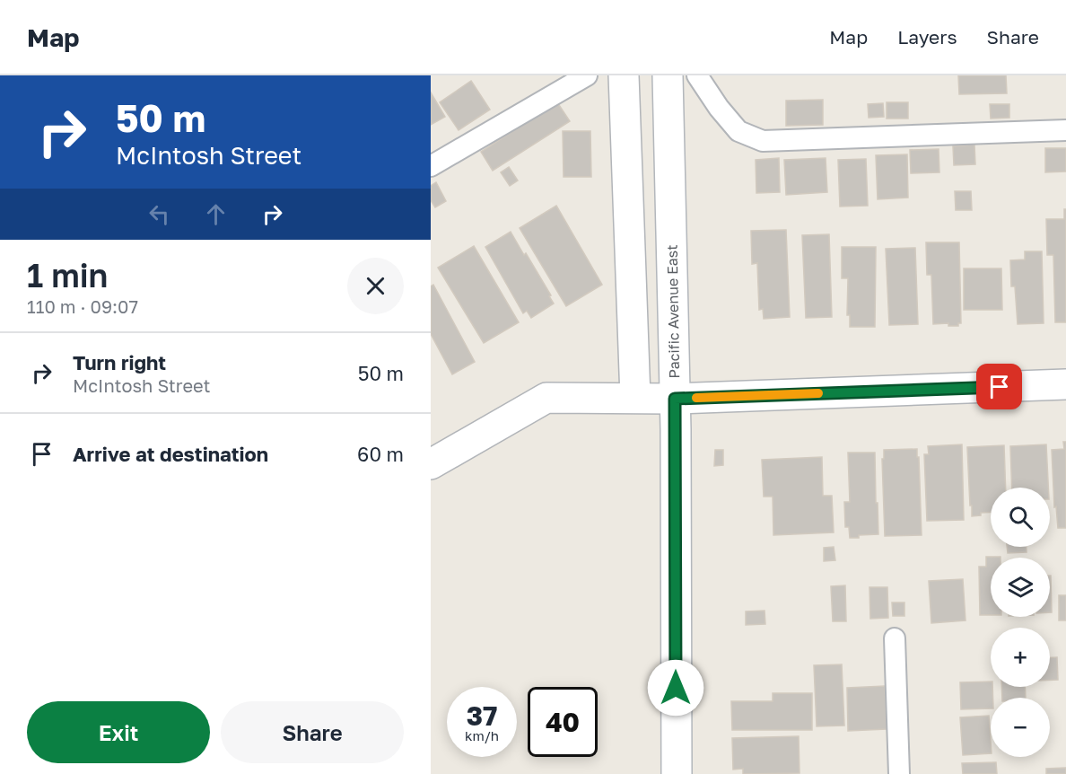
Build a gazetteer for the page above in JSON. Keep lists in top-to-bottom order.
{
  "streets": {
    "street": ["Pacific Avenue East"]
  },
  "page": {
    "header": "Map",
    "nav": ["Map", "Layers", "Share"],
    "turn": ["50 m", "McIntosh Street"],
    "heading": ["1 min", "110 m · 09:07"],
    "list": [
      {
        "name": "Turn right",
        "note": "McIntosh Street",
        "value": "50 m"
      },
      {
        "name": "Arrive at destination",
        "value": "60 m"
      }
    ],
    "map_buttons": ["+", "−"],
    "speed": "37 km/h",
    "limit": "40",
    "buttons": ["Exit", "Share"]
  }
}
